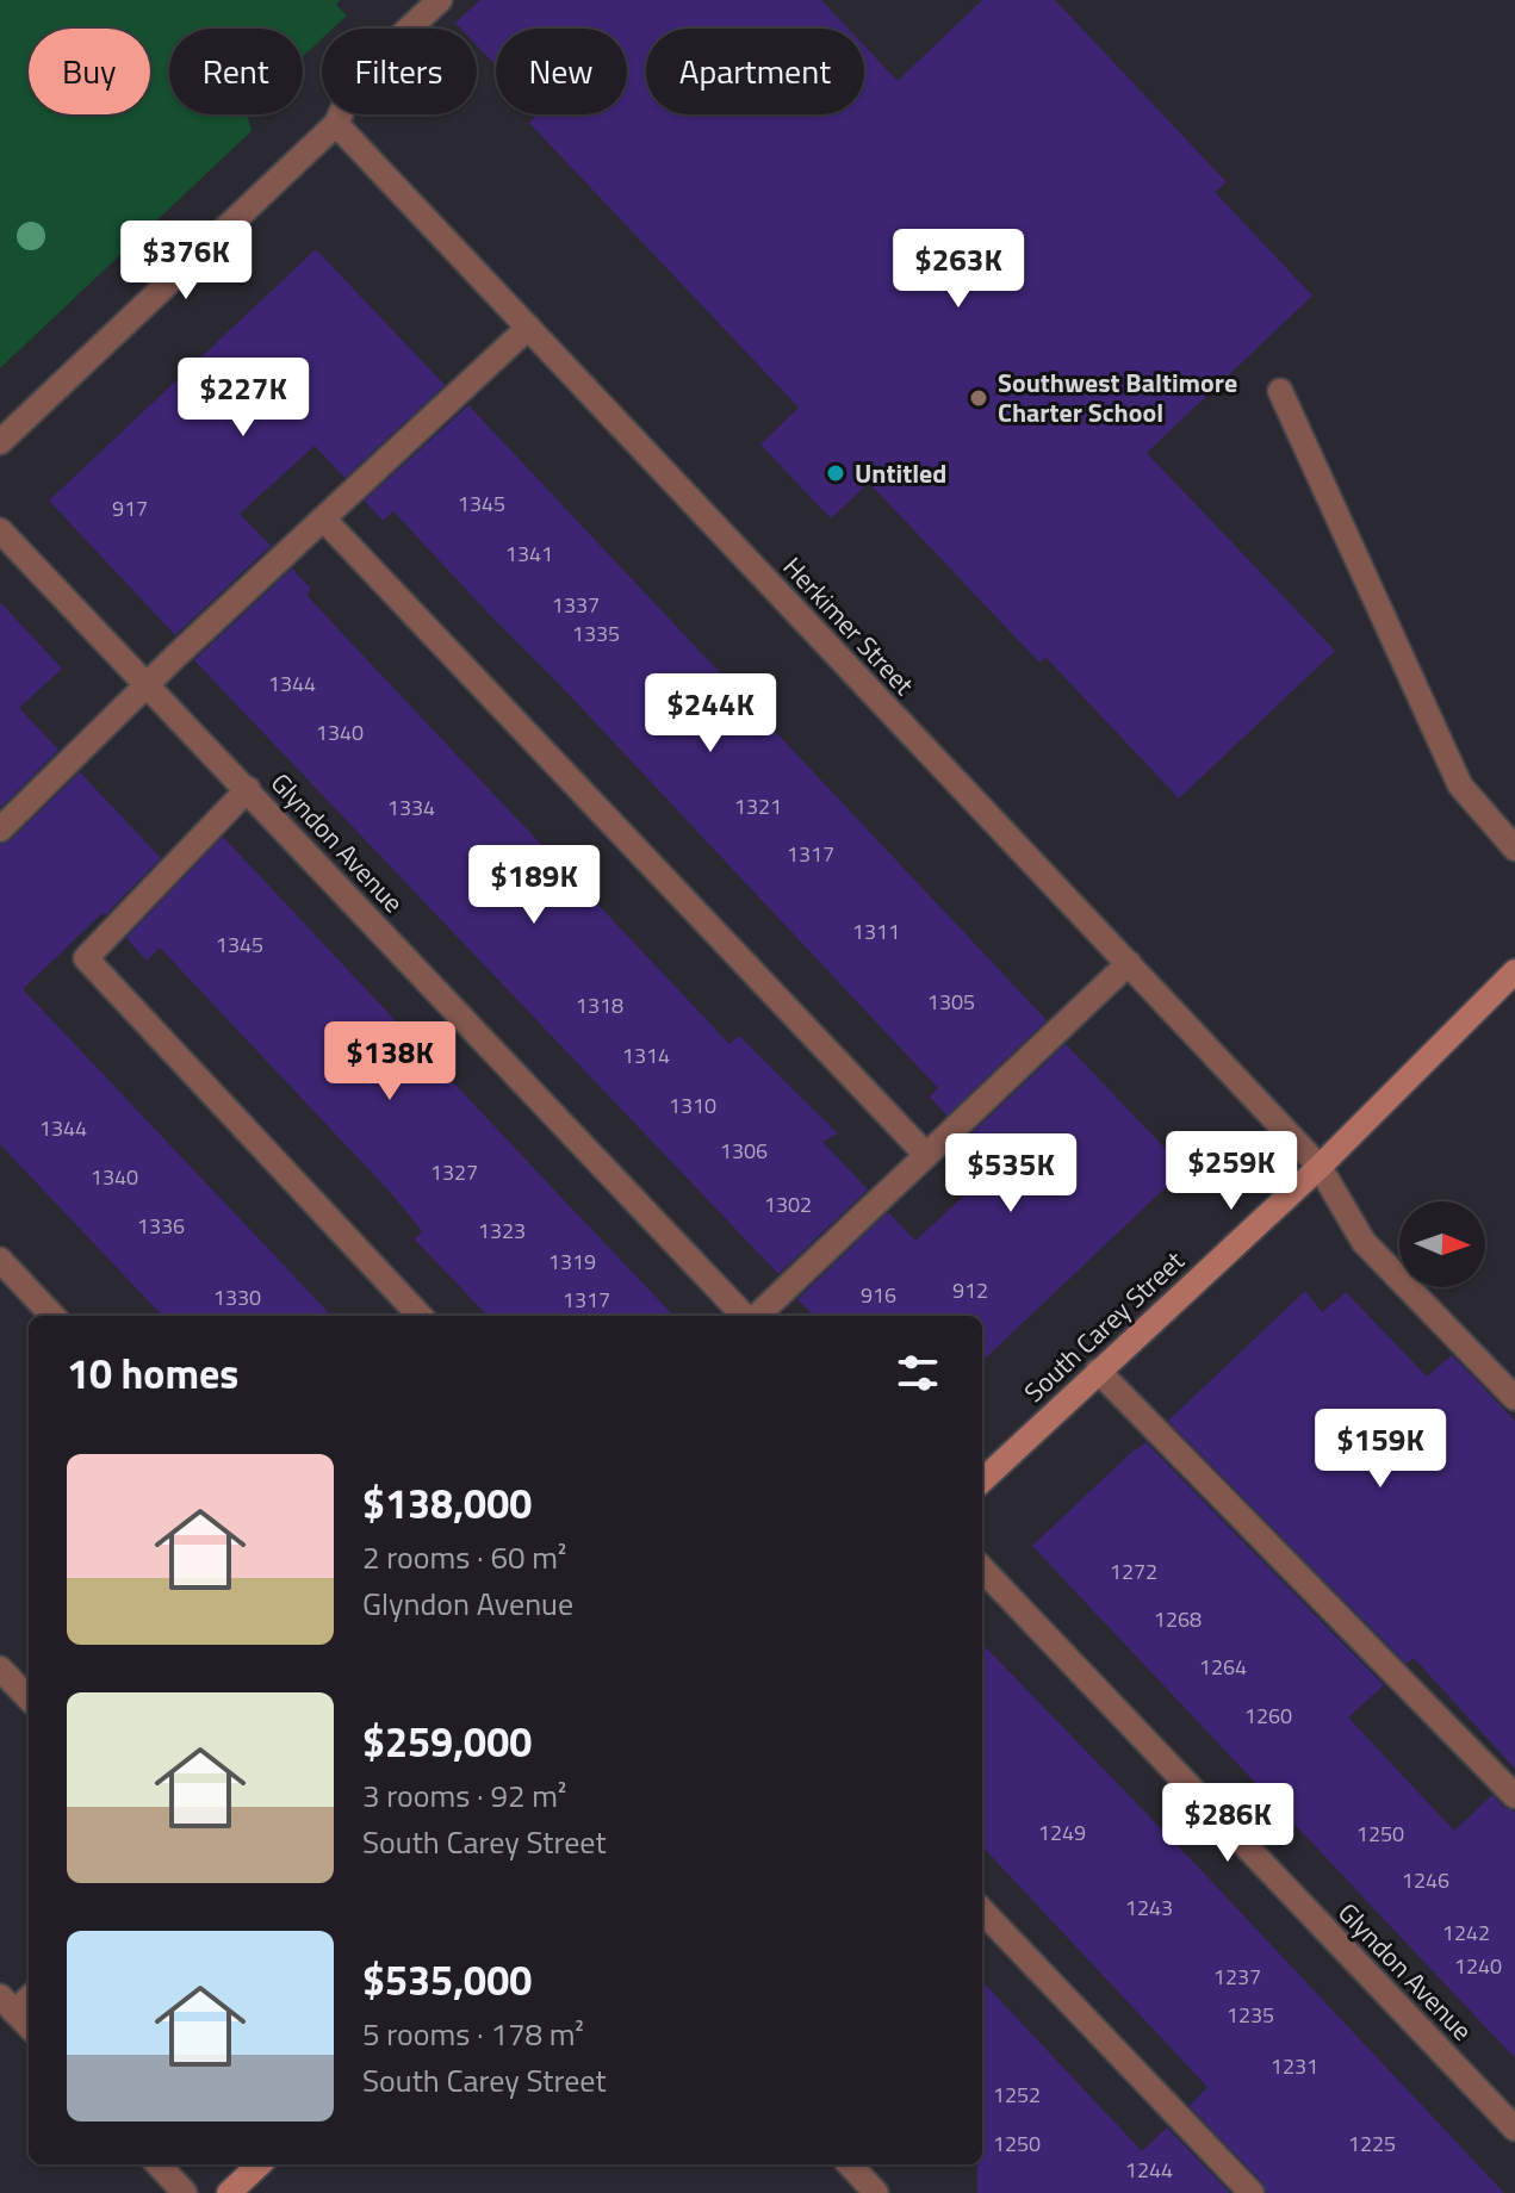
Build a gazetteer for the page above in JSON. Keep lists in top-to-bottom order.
{
  "streets": {
    "main road": ["South Carey Street"],
    "street": ["Herkimer Street", "Glyndon Avenue"]
  },
  "crossings": [
    ["Herkimer Street", "South Carey Street"]
  ],
  "places": ["Southwest Baltimore Charter School", "Untitled"],
  "house_numbers": [
    "1345",
    "917",
    "1341",
    "1337",
    "1335",
    "1344",
    "1340",
    "1321",
    "1334",
    "1317",
    "1311",
    "1345",
    "1305",
    "1318",
    "1314",
    "1310",
    "1344",
    "1306",
    "1327",
    "1340",
    "1302",
    "1336",
    "1323",
    "1319",
    "912",
    "916",
    "1330",
    "1317",
    "1272",
    "1268",
    "1264",
    "1260",
    "1249",
    "1250",
    "1246",
    "1243",
    "1242",
    "1240",
    "1237",
    "1235",
    "1231",
    "1252",
    "1250",
    "1225",
    "1244"
  ],
  "north": "right",
  "page": {
    "chip": [
      "Buy",
      "Rent",
      "Filters",
      "New",
      "Apartment"
    ],
    "price": [
      "$376K",
      "$263K",
      "$227K",
      "$244K",
      "$189K",
      "$138K",
      "$259K",
      "$535K",
      "$159K",
      "$286K"
    ],
    "heading": "10 homes",
    "list": [
      {
        "name": "$138,000",
        "note": "2 rooms · 60 m² · Glyndon Avenue"
      },
      {
        "name": "$259,000",
        "note": "3 rooms · 92 m² · South Carey Street"
      },
      {
        "name": "$535,000",
        "note": "5 rooms · 178 m² · South Carey Street"
      }
    ]
  }
}
